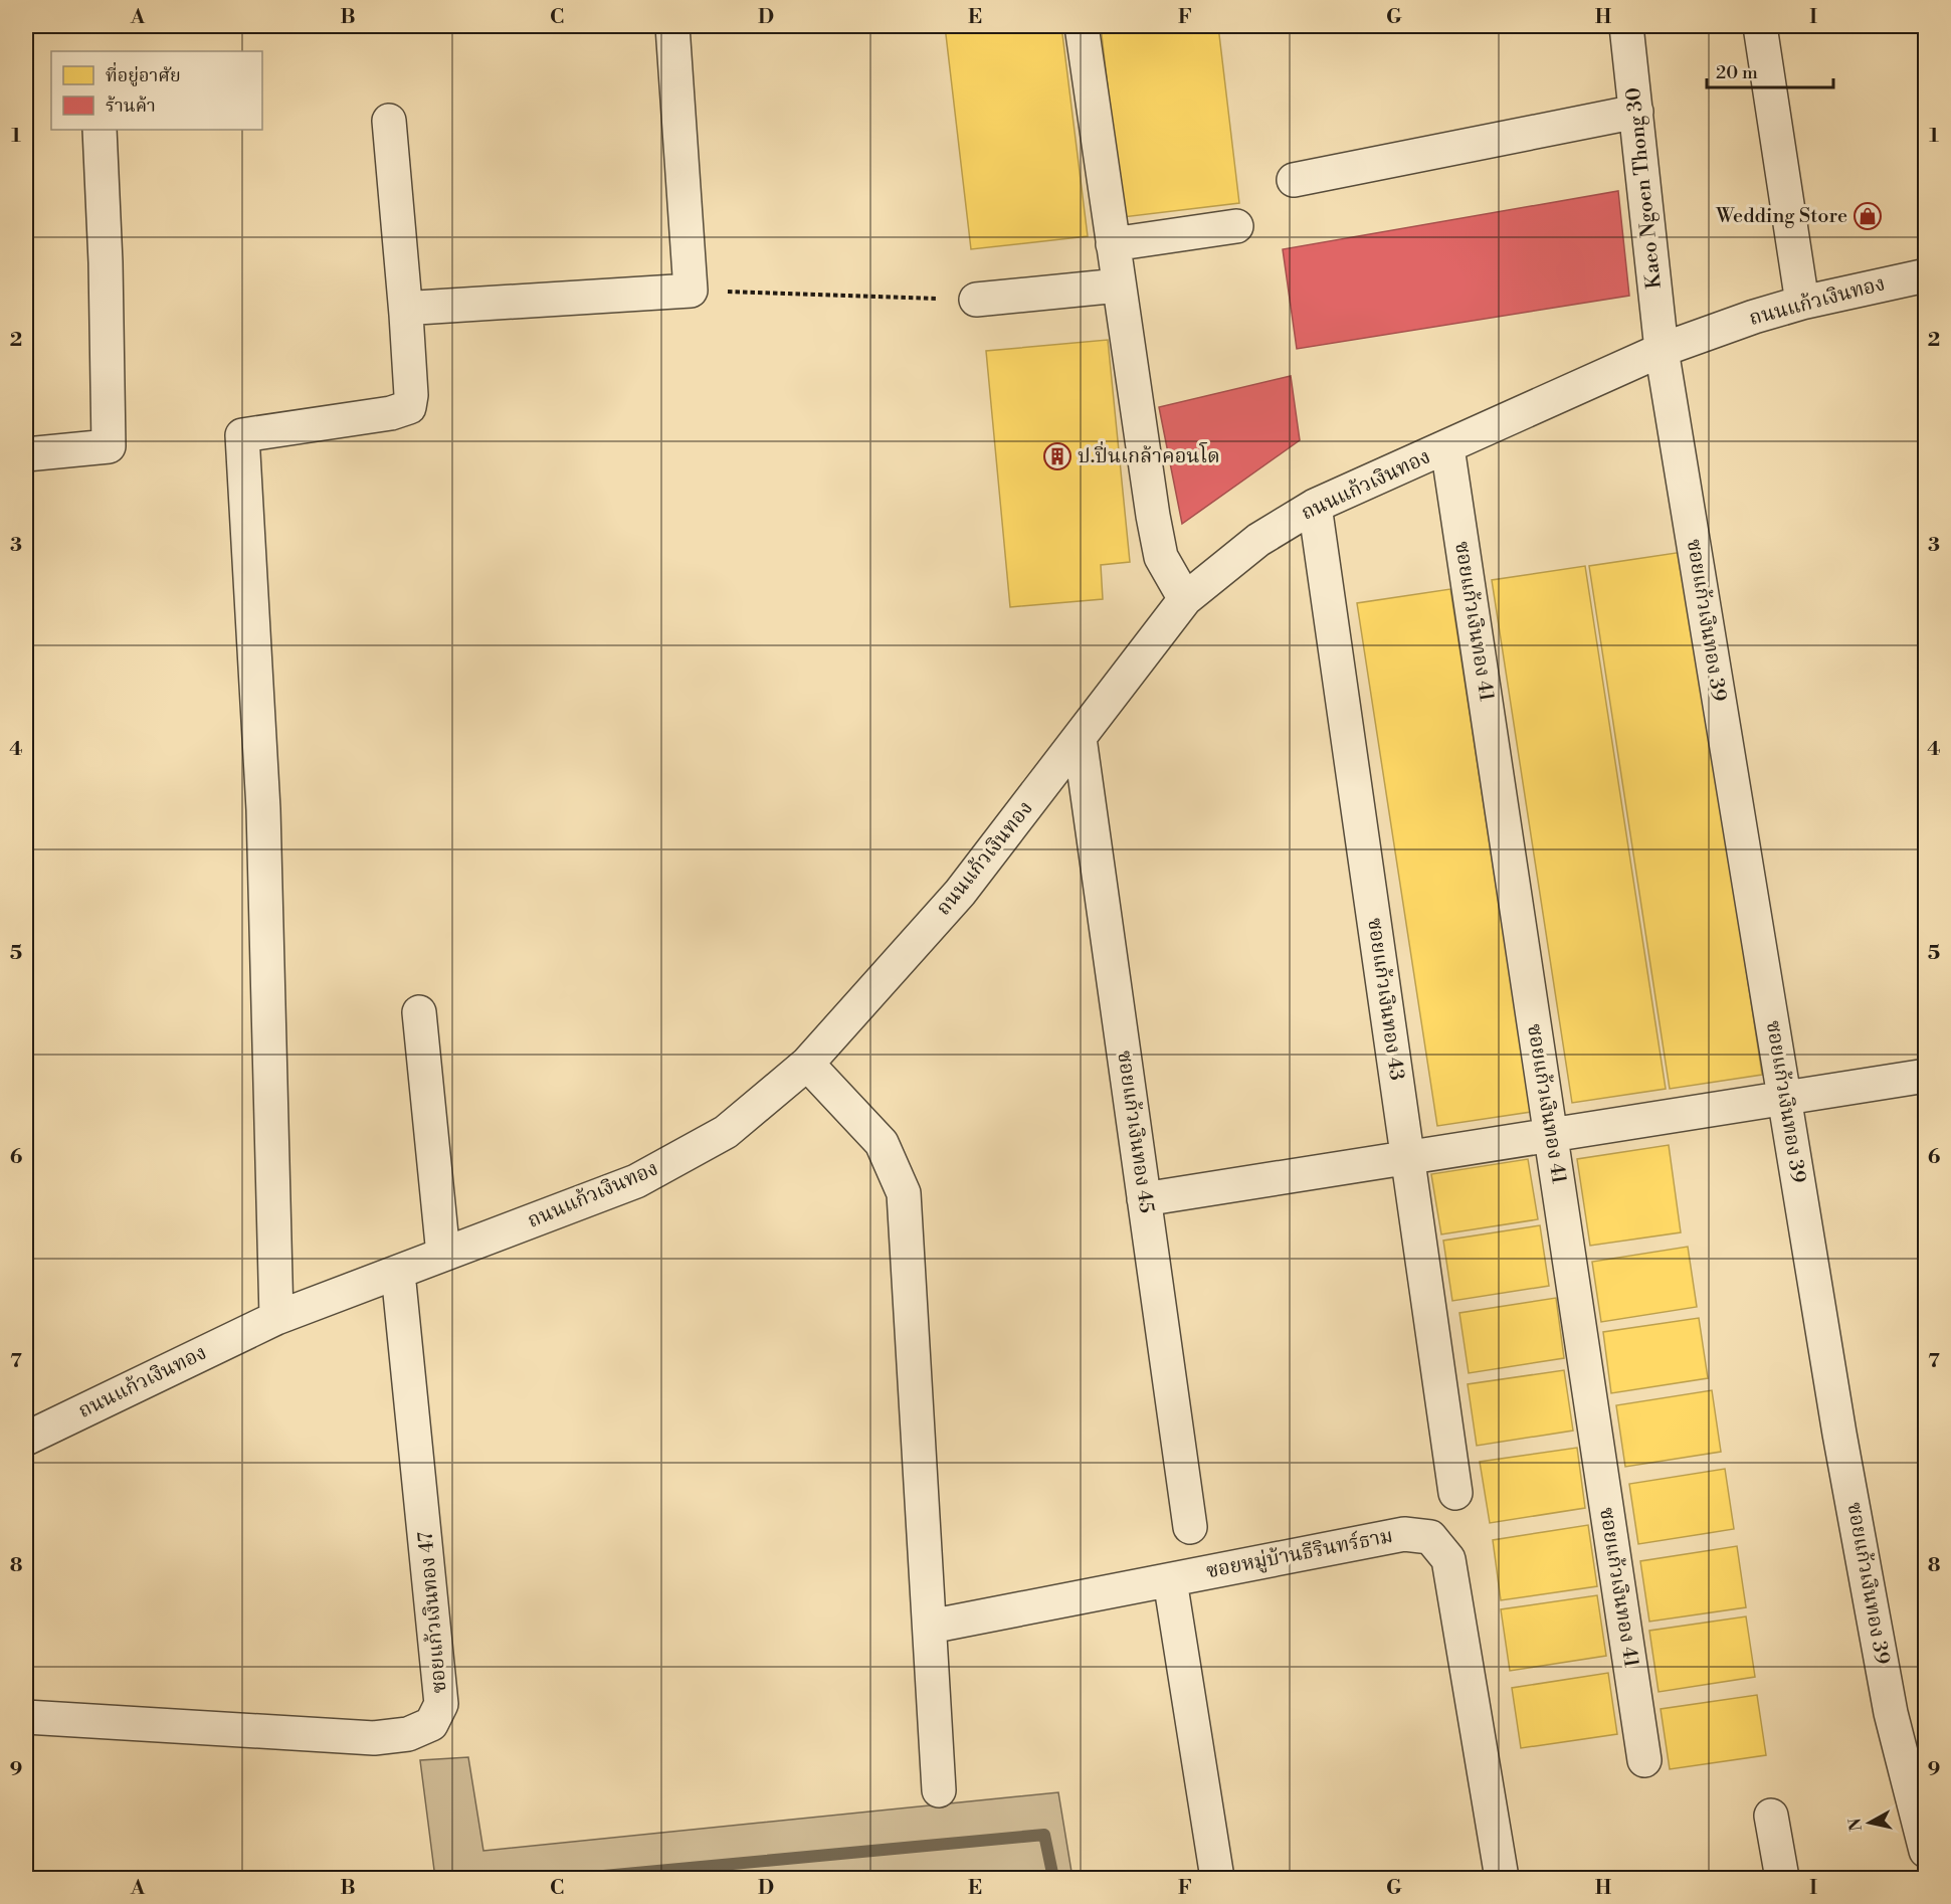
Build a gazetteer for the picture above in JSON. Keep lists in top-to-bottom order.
{
  "streets": {
    "street": [
      "Kaeo Ngoen Thong 30",
      "ถนนแก้วเงินทอง",
      "ซอยแก้วเงินทอง 39",
      "ซอยแก้วเงินทอง 41",
      "ซอยแก้วเงินทอง 43",
      "ซอยแก้วเงินทอง 45",
      "ซอยหมู่บ้านธีรินทร์ธาม",
      "ซอยแก้วเงินทอง 47"
    ]
  },
  "crossings": [
    ["Kaeo Ngoen Thong 30", "ถนนแก้วเงินทอง"],
    ["Kaeo Ngoen Thong 30", "ซอยแก้วเงินทอง 39"],
    ["ถนนแก้วเงินทอง", "ซอยแก้วเงินทอง 39"],
    ["ถนนแก้วเงินทอง", "ซอยแก้วเงินทอง 41"],
    ["ถนนแก้วเงินทอง", "ซอยแก้วเงินทอง 43"],
    ["ถนนแก้วเงินทอง", "ซอยแก้วเงินทอง 45"],
    ["ถนนแก้วเงินทอง", "ซอยแก้วเงินทอง 47"]
  ],
  "places": {
    "shop": ["Wedding Store"],
    "building": ["ป.ปิ่นเกล้าคอนโด"]
  },
  "legend": ["ที่อยู่อาศัย", "ร้านค้า"],
  "scale_bar": "20 m",
  "north": "left",
  "grid": {
    "columns": [
      "A",
      "B",
      "C",
      "D",
      "E",
      "F",
      "G",
      "H",
      "I"
    ],
    "rows": [
      "1",
      "2",
      "3",
      "4",
      "5",
      "6",
      "7",
      "8",
      "9"
    ]
  }
}
